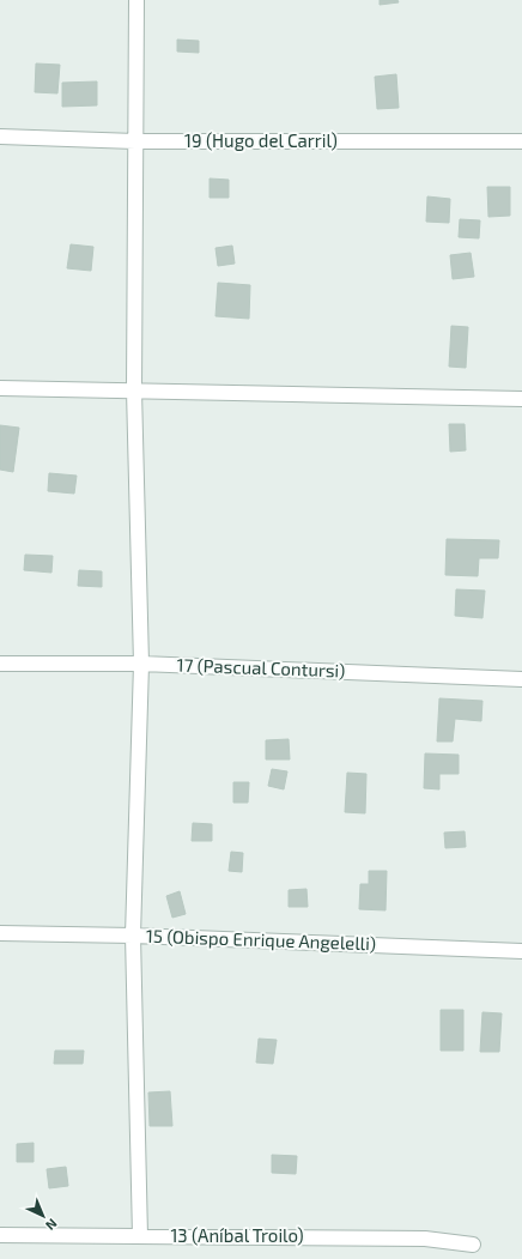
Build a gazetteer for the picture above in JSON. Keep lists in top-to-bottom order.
{
  "streets": {
    "street": [
      "19 (Hugo del Carril)",
      "17 (Pascual Contursi)",
      "15 (Obispo Enrique Angelelli)",
      "13 (Aníbal Troilo)"
    ]
  },
  "north": "bottom right"
}
